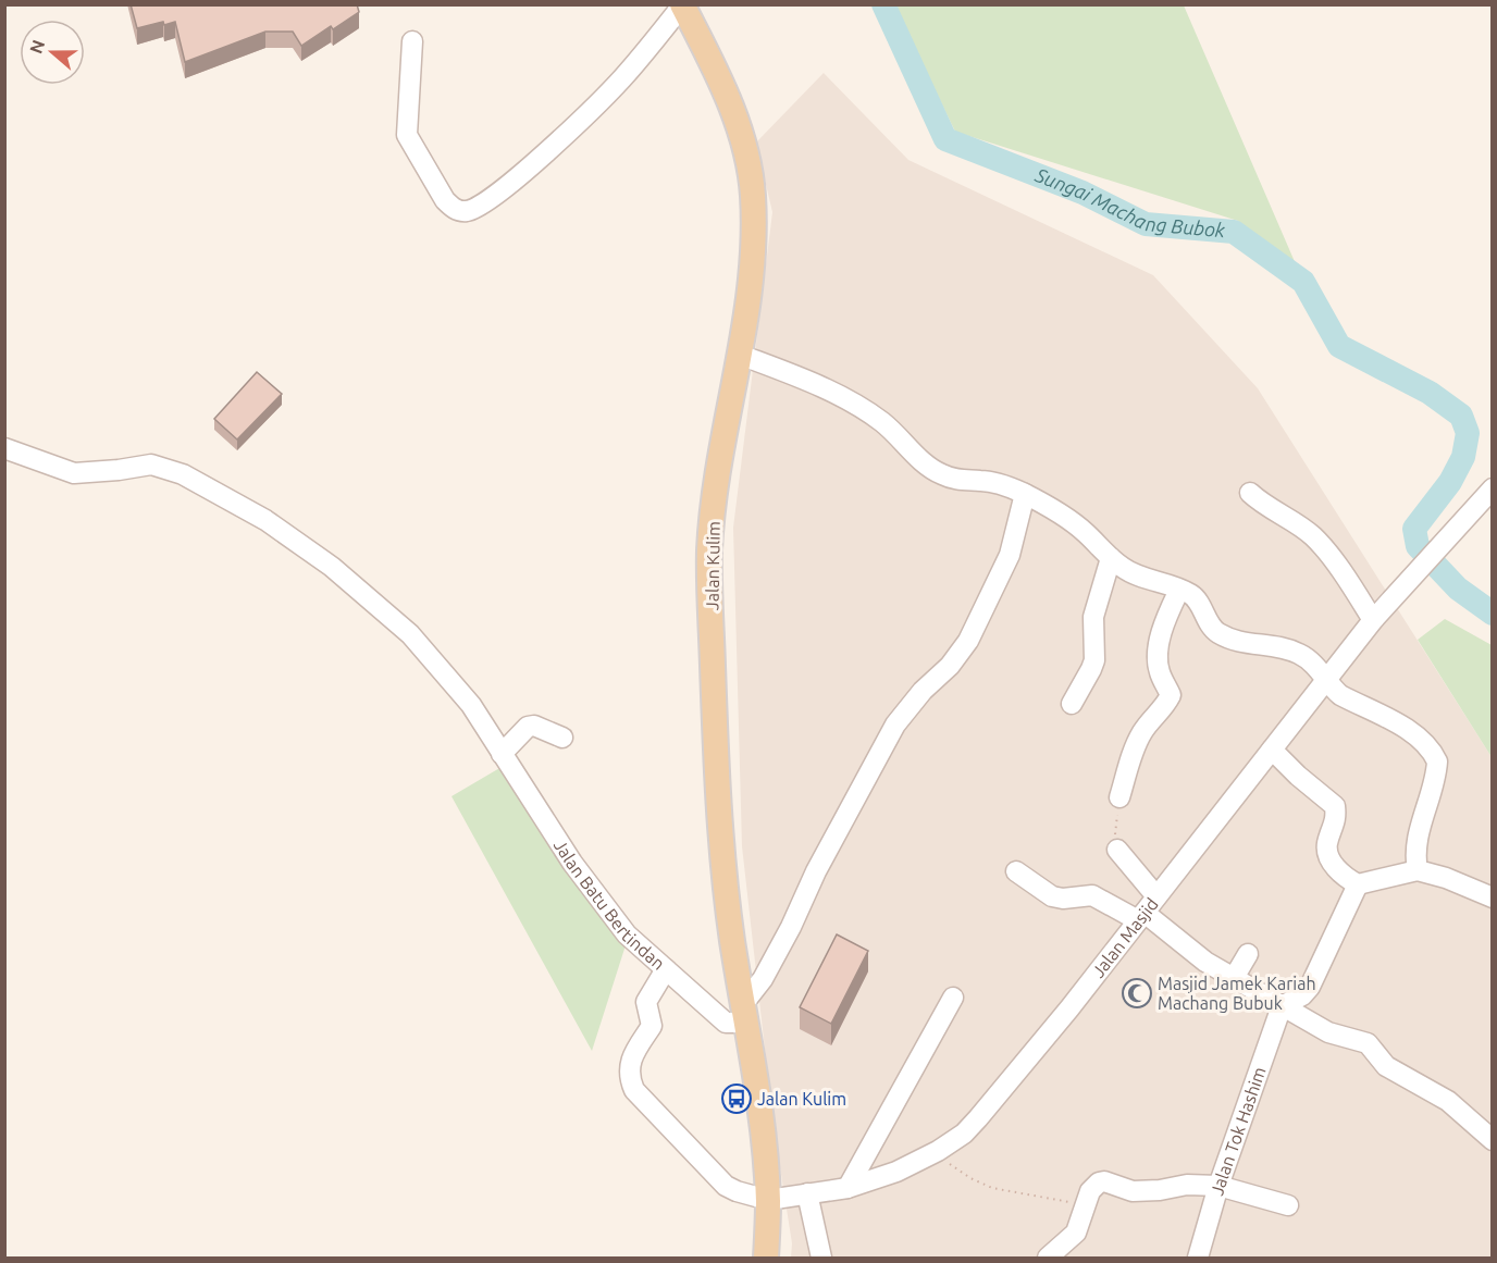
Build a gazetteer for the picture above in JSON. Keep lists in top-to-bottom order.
{
  "streets": {
    "main road": ["Jalan Kulim"],
    "street": ["Jalan Batu Bertindan", "Jalan Masjid", "Jalan Tok Hashim"]
  },
  "crossings": [
    ["Jalan Kulim", "Jalan Batu Bertindan"],
    ["Jalan Kulim", "Jalan Masjid"]
  ],
  "water": ["Sungai Machang Bubok"],
  "places": {
    "mosque": ["Masjid Jamek Kariah Machang Bubuk"],
    "bus stop": ["Jalan Kulim"]
  },
  "north": "left"
}
